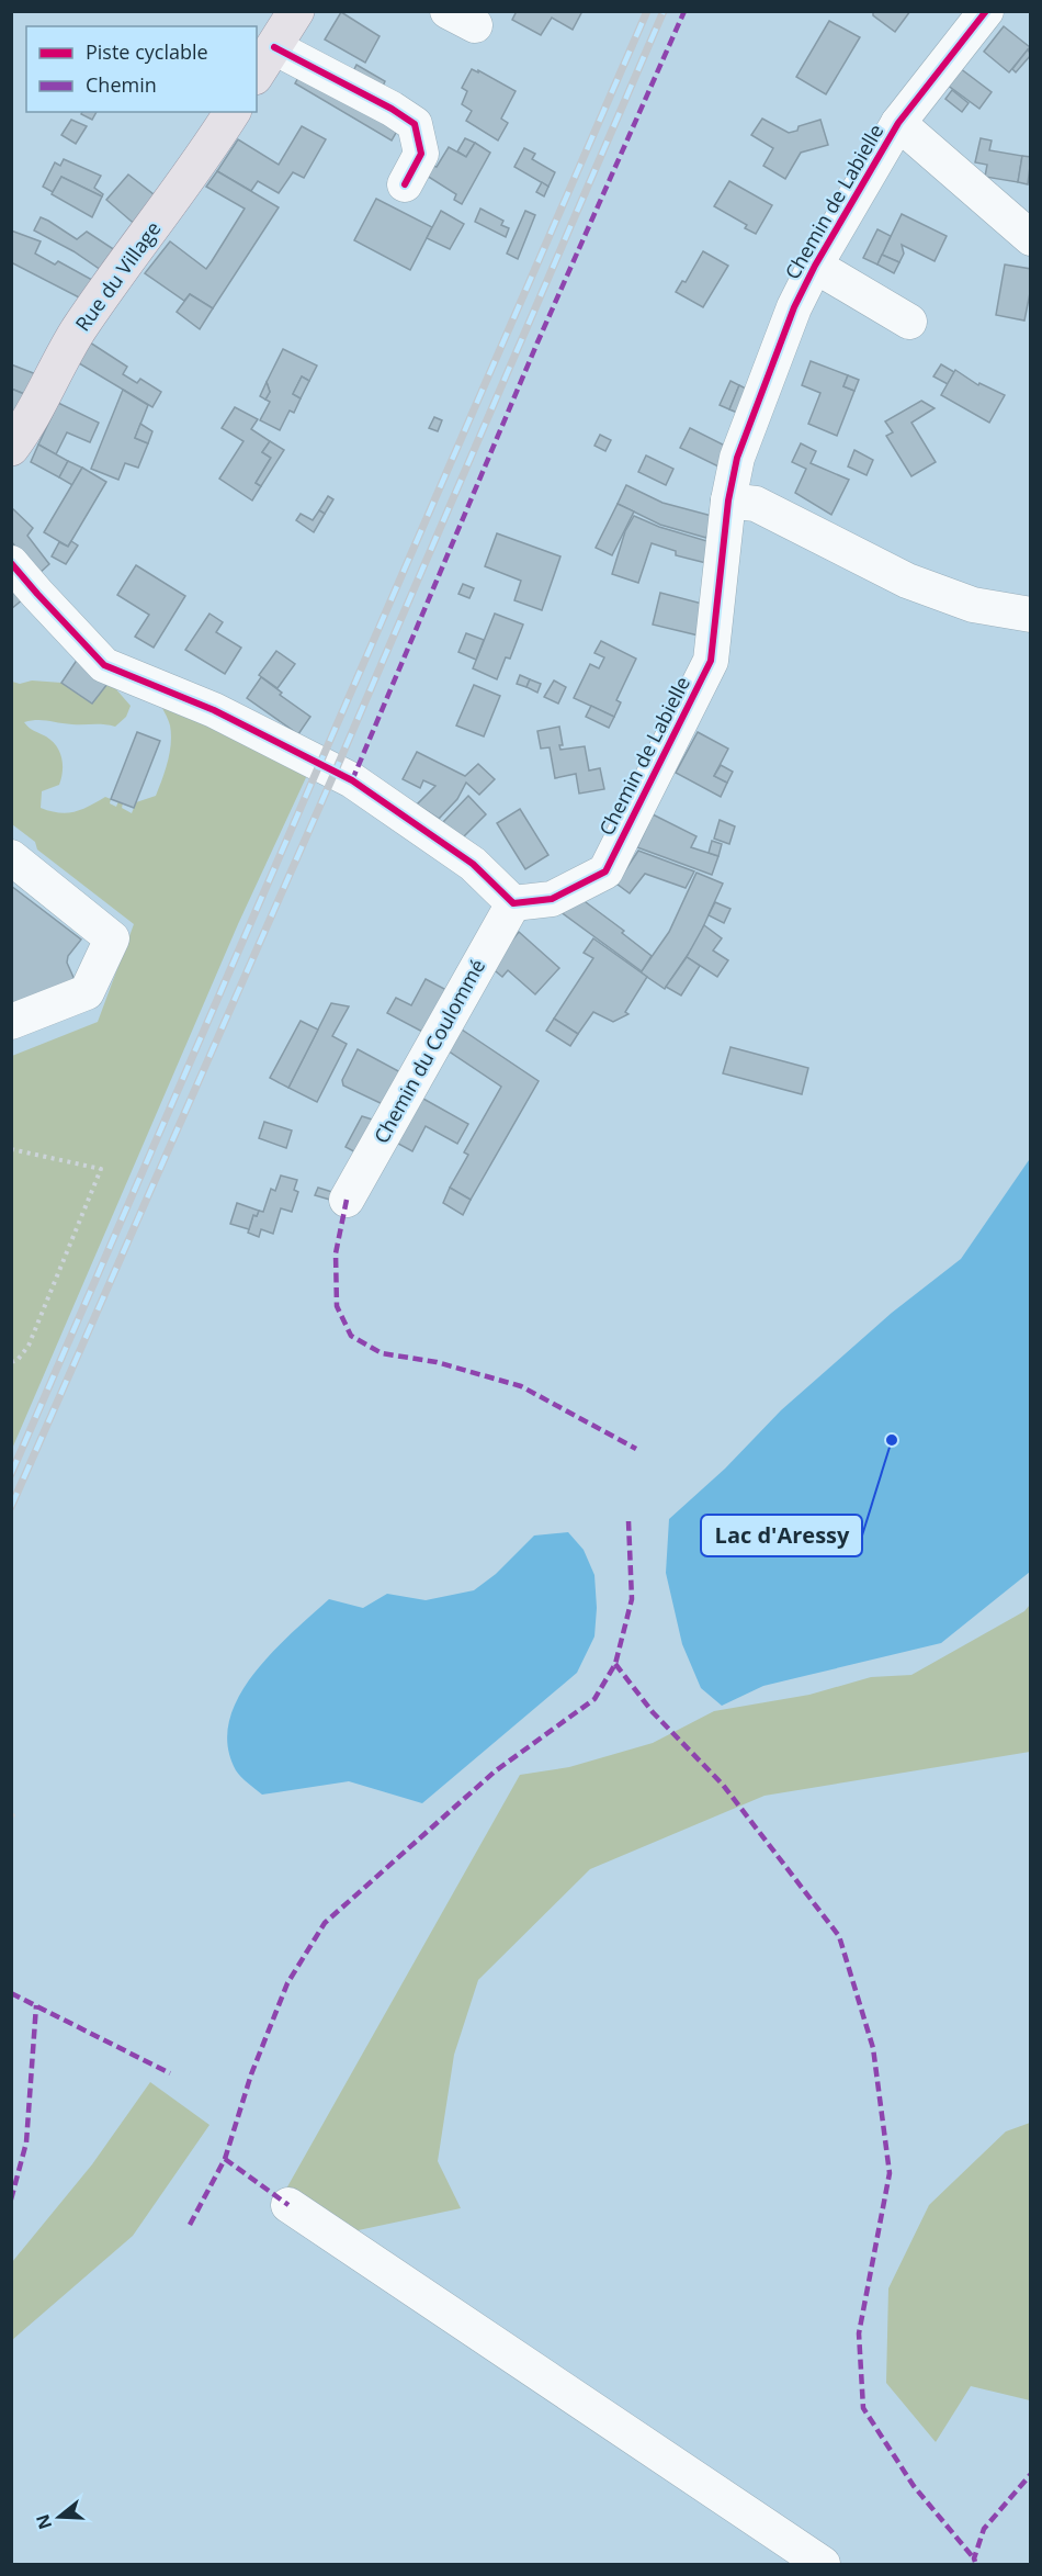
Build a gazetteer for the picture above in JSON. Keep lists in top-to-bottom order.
{
  "streets": {
    "main road": ["Rue du Village"],
    "street": ["Chemin de Labielle", "Chemin du Coulommé"]
  },
  "crossings": [
    ["Chemin de Labielle", "Chemin du Coulommé"]
  ],
  "places": ["Lac d'Aressy"],
  "legend": ["Piste cyclable", "Chemin"],
  "north": "left"
}
